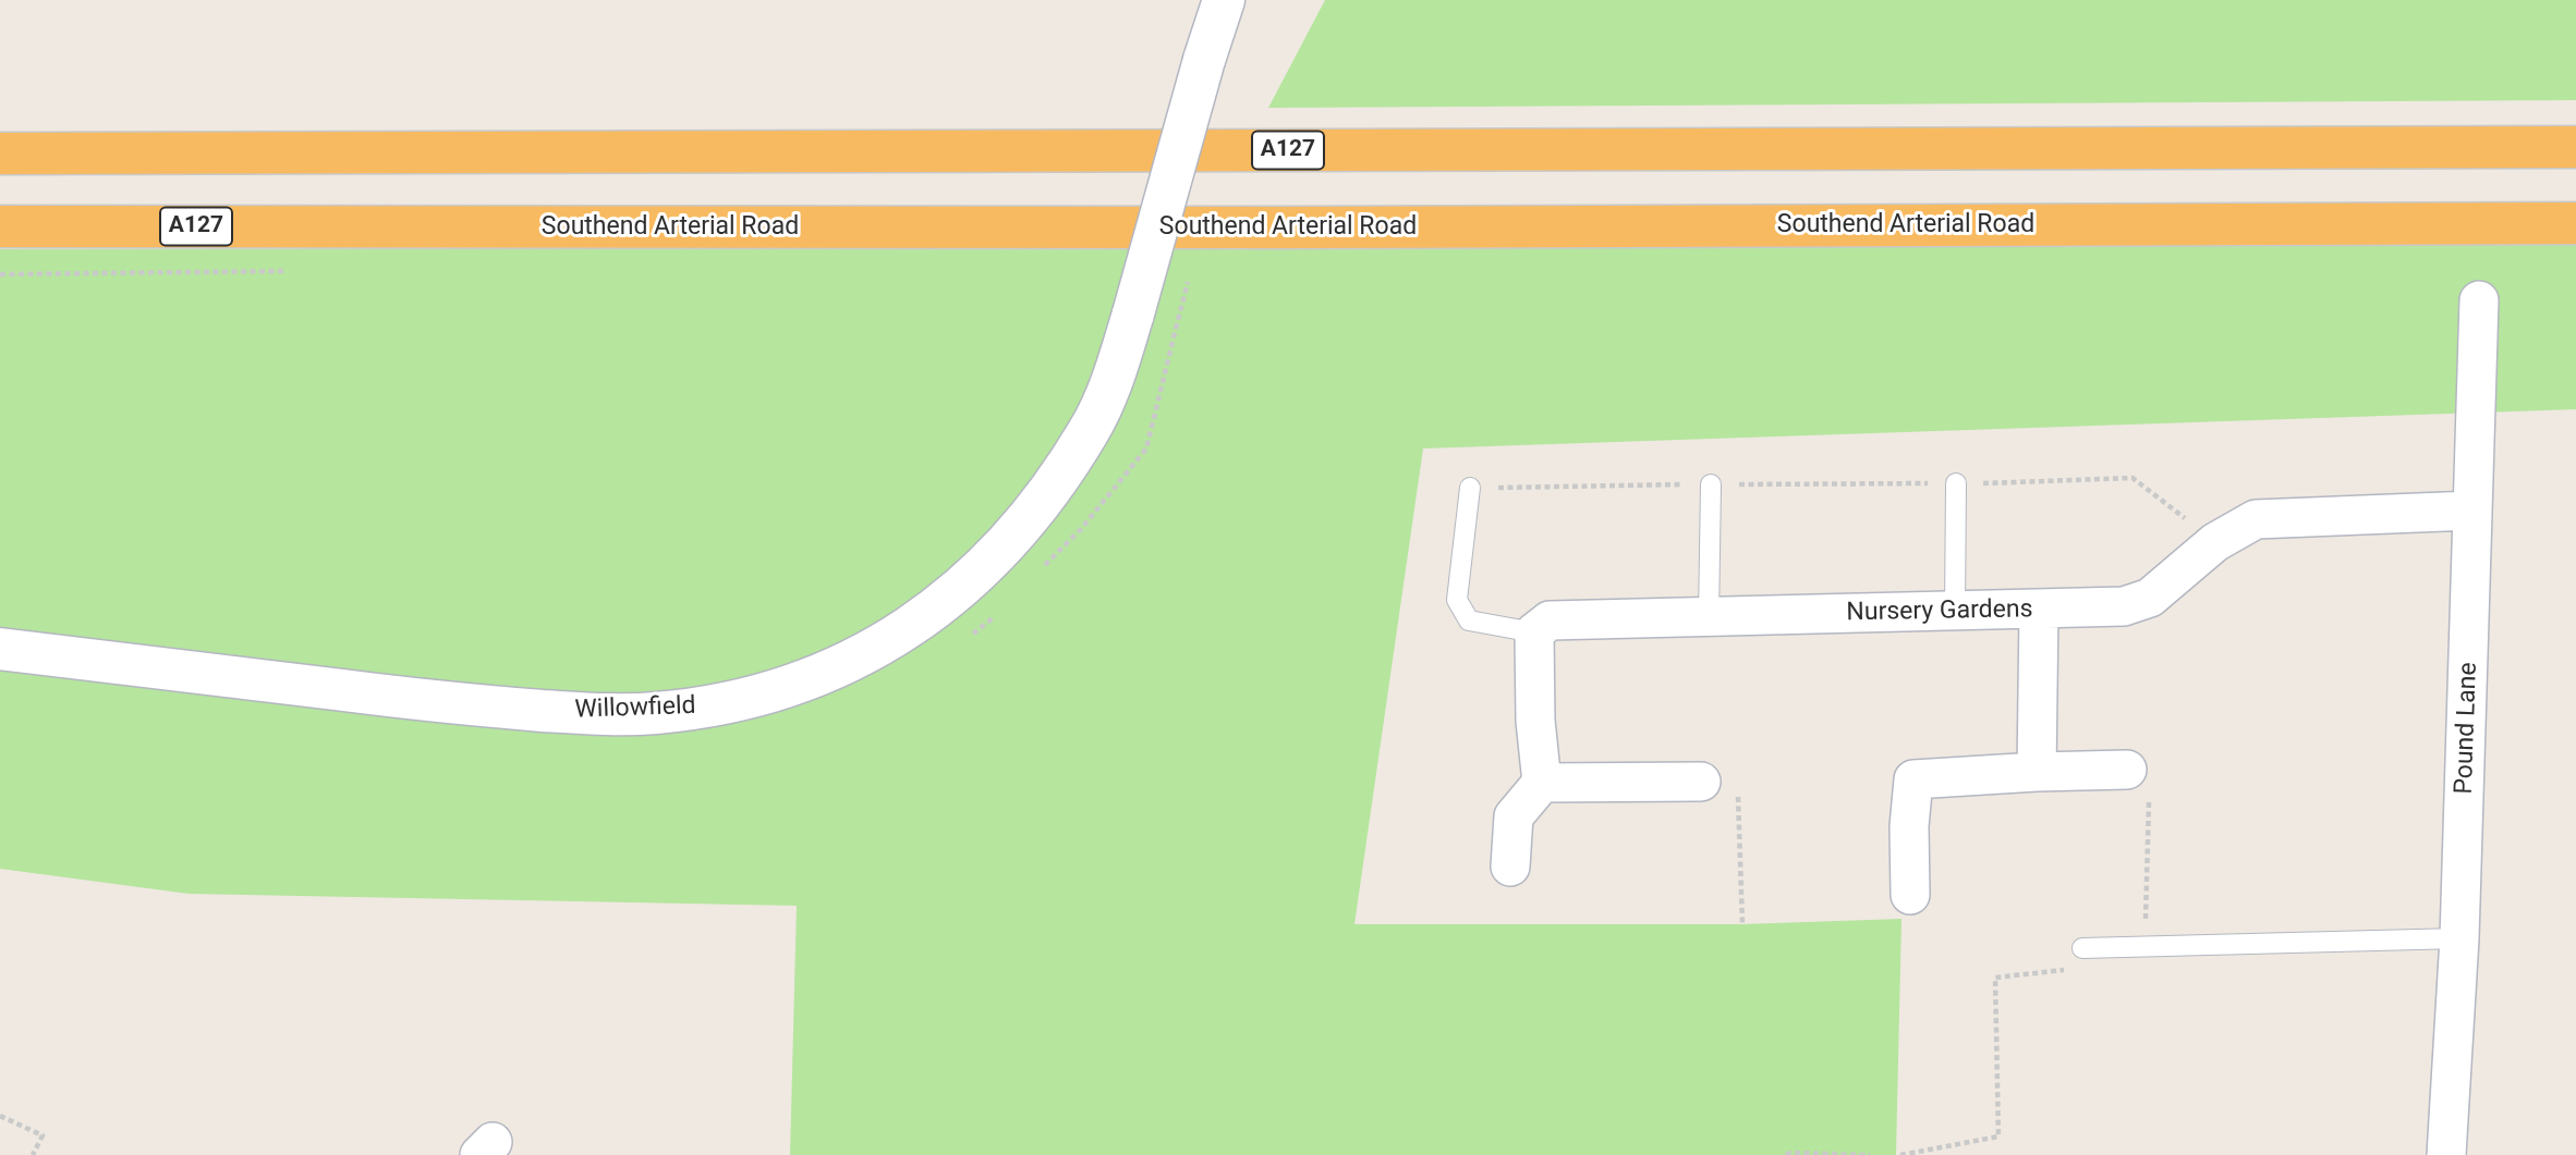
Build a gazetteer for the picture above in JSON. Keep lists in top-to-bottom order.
{
  "streets": {
    "highway": ["A127", "Southend Arterial Road"],
    "street": ["Nursery Gardens", "Willowfield", "Pound Lane"]
  },
  "crossings": [
    ["Nursery Gardens", "Pound Lane"]
  ]
}
